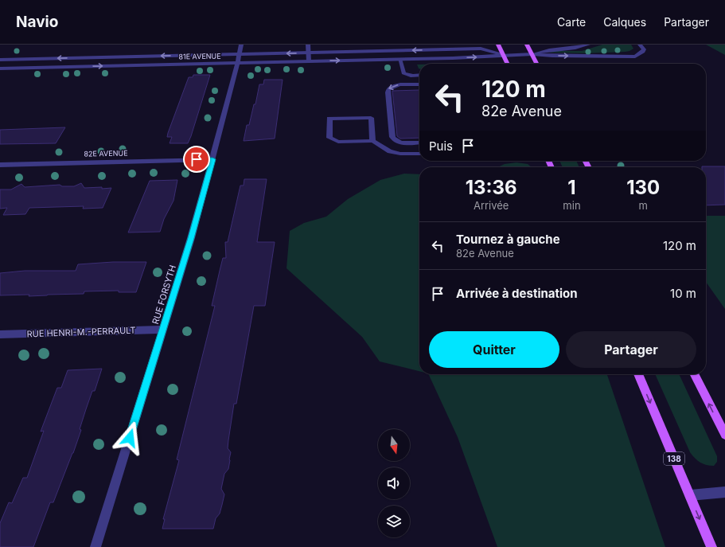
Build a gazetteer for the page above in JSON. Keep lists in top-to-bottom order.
{
  "streets": {
    "main road": ["138"],
    "street": [
      "81E AVENUE",
      "82E AVENUE",
      "RUE FORSYTH",
      "RUE HENRI-M.-PERRAULT"
    ]
  },
  "crossings": [
    ["81E AVENUE", "RUE FORSYTH"],
    ["82E AVENUE", "RUE FORSYTH"],
    ["RUE FORSYTH", "RUE HENRI-M.-PERRAULT"]
  ],
  "north": "bottom",
  "page": {
    "header": "Navio",
    "nav": ["Carte", "Calques", "Partager"],
    "turn": ["120 m", "82e Avenue"],
    "then": "Puis",
    "eta": [
      "13:36",
      "Arrivée",
      "1",
      "min",
      "130",
      "m"
    ],
    "list": [
      {
        "name": "Tournez à gauche",
        "note": "82e Avenue",
        "value": "120 m"
      },
      {
        "name": "Arrivée à destination",
        "value": "10 m"
      }
    ],
    "buttons": ["Quitter", "Partager"]
  }
}
